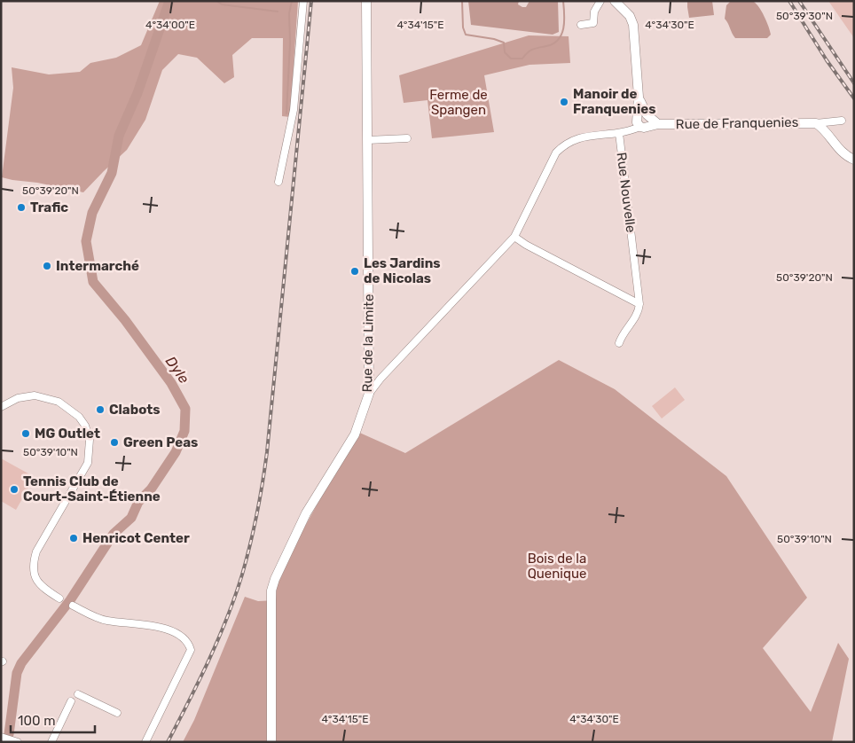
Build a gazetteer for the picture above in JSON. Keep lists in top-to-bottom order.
{
  "streets": {
    "street": ["Rue de Franquenies", "Rue Nouvelle", "Rue de la Limite"]
  },
  "water": ["Dyle"],
  "parks": ["Ferme de Spangen", "Bois de la Quenique"],
  "places": [
    "Manoir de Franquenies",
    "Trafic",
    "Intermarché",
    "Les Jardins de Nicolas",
    "Clabots",
    "MG Outlet",
    "Green Peas",
    "Tennis Club de Court-Saint-Étienne",
    "Henricot Center"
  ],
  "scale_bar": "100 m",
  "coordinates": [
    "50°39'30\"N",
    "4°34'00\"E",
    "4°34'15\"E",
    "4°34'30\"E",
    "50°39'20\"N",
    "50°39'10\"N"
  ]
}
